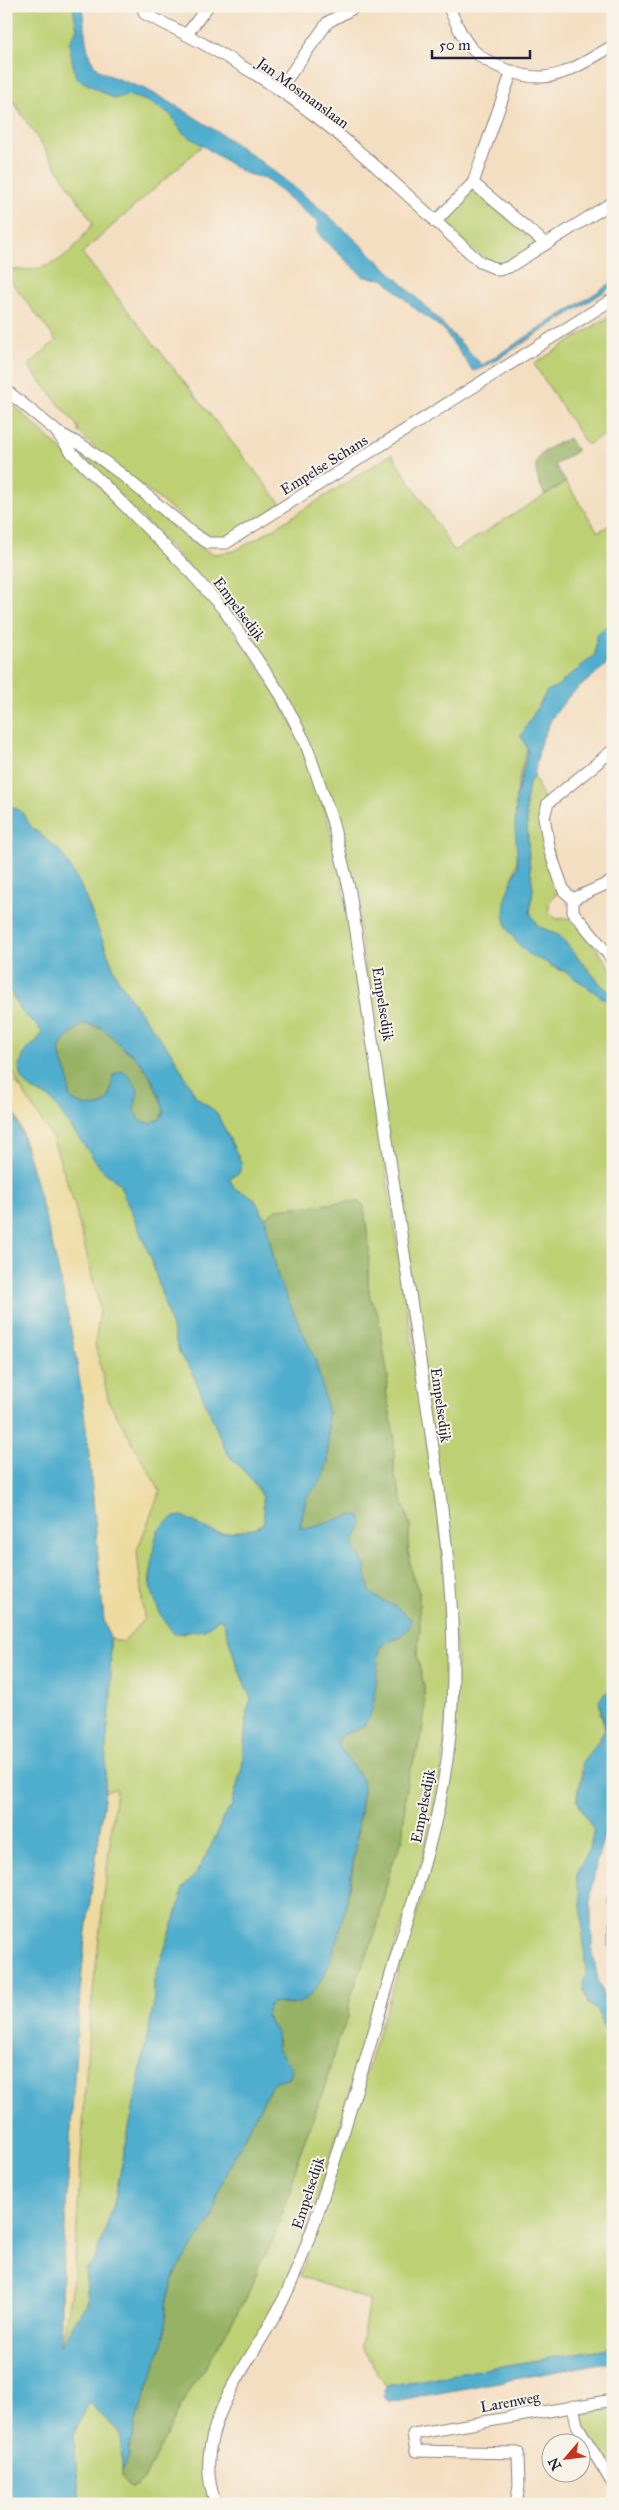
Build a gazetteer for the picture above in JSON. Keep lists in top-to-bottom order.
{
  "streets": {
    "street": [
      "Jan Mosmanslaan",
      "Empelse Schans",
      "Empelsedijk",
      "Larenweg"
    ]
  },
  "crossings": [
    ["Empelse Schans", "Empelsedijk"]
  ],
  "scale_bar": "50 m",
  "north": "bottom left"
}
